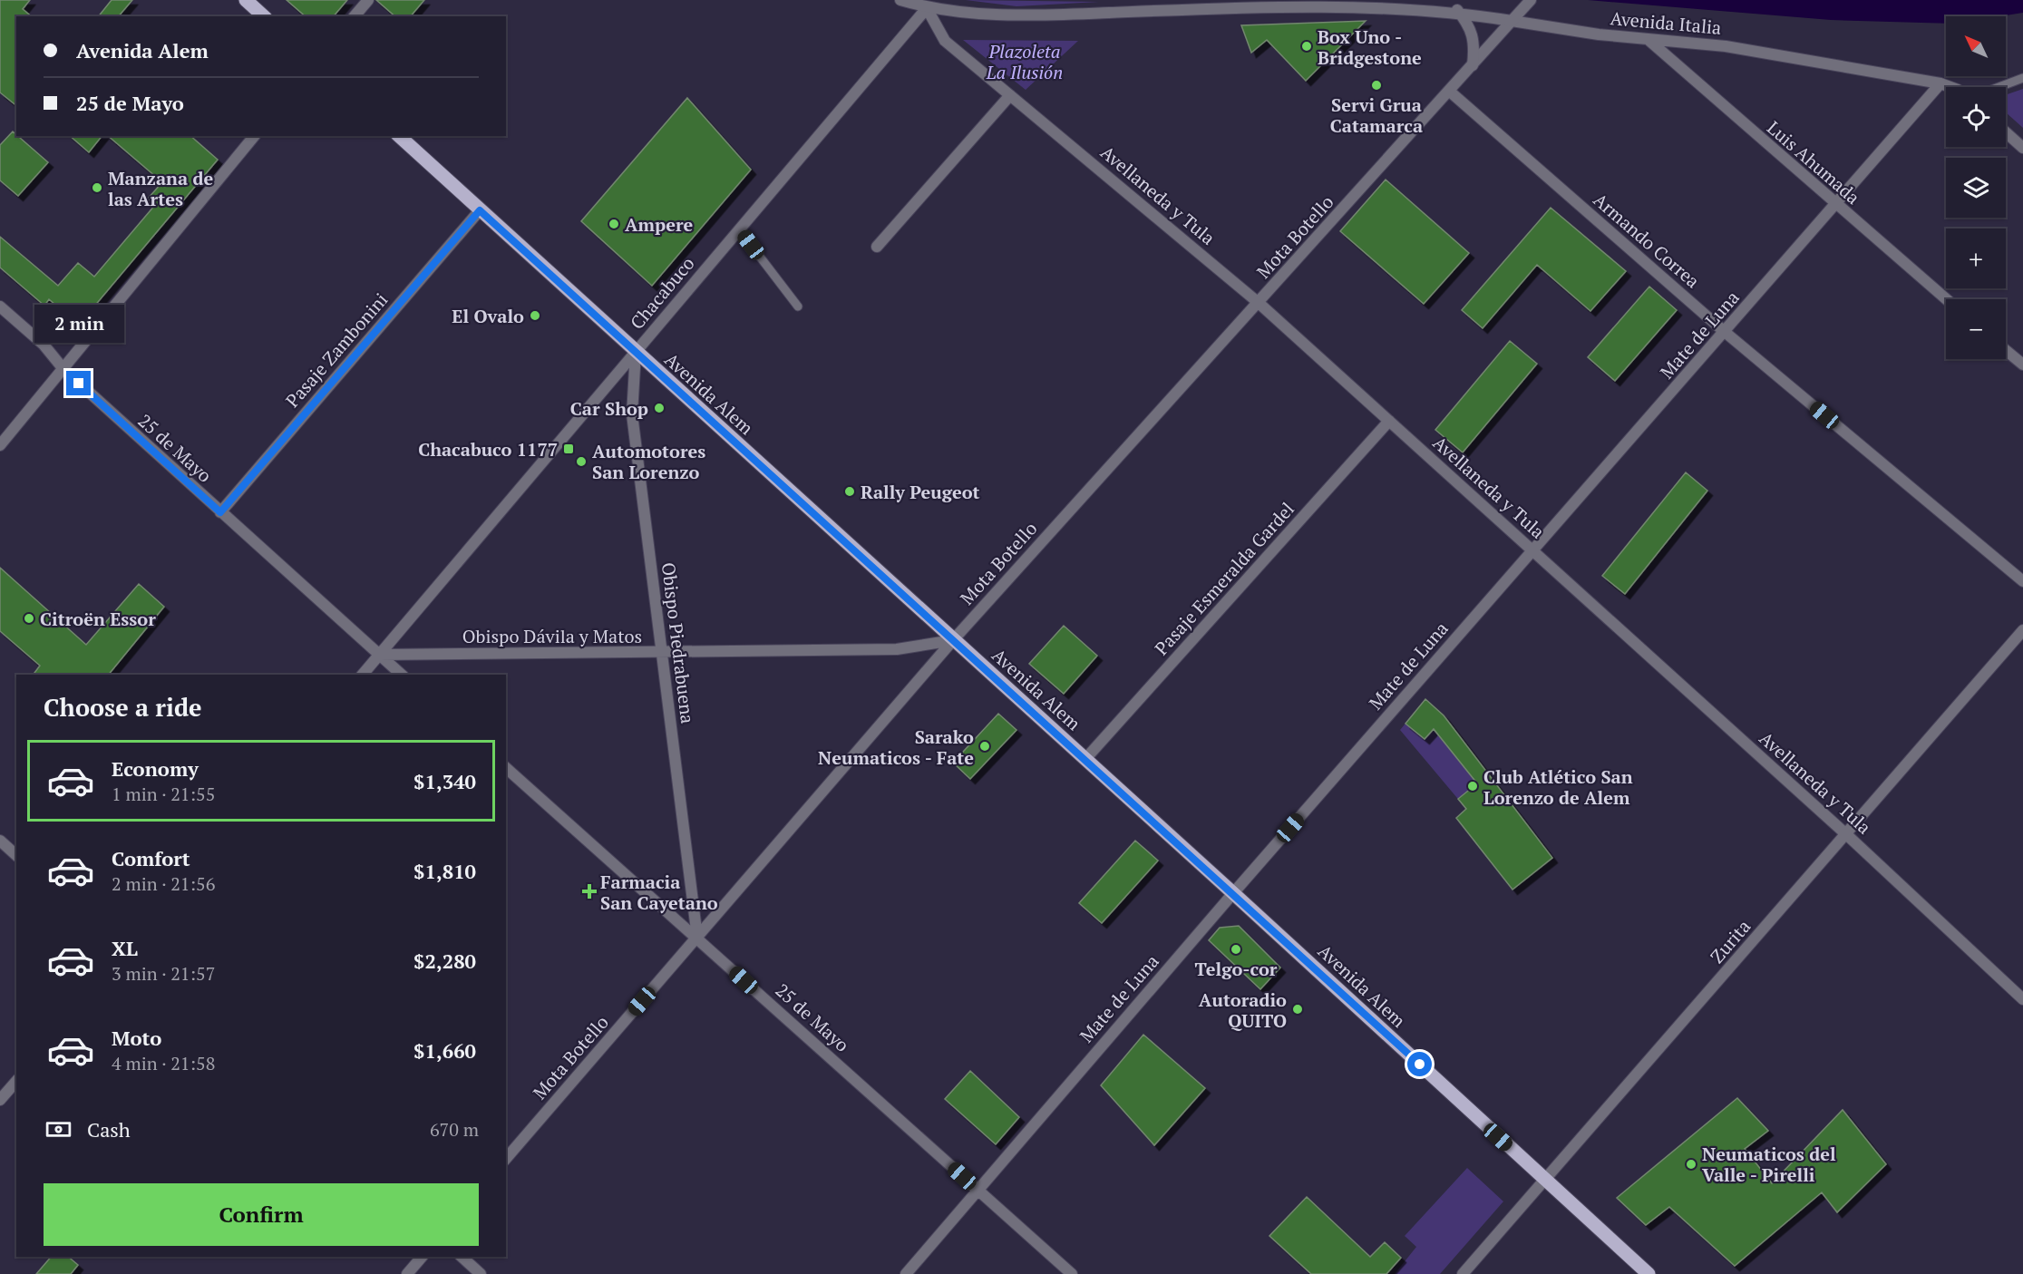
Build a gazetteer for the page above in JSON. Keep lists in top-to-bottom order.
{
  "streets": {
    "main road": ["Avenida Alem"],
    "street": [
      "Avenida Italia",
      "Luis Ahumada",
      "Avellaneda y Tula",
      "Mota Botello",
      "Armando Correa",
      "Chacabuco",
      "Mate de Luna",
      "Pasaje Zambonini",
      "25 de Mayo",
      "Pasaje Esmeralda Gardel",
      "Obispo Dávila y Matos",
      "Obispo Piedrabuena",
      "Zurita"
    ]
  },
  "crossings": [
    ["Avenida Italia", "Luis Ahumada"],
    ["Avenida Italia", "Avellaneda y Tula"],
    ["Avenida Italia", "Mota Botello"],
    ["Avenida Italia", "Chacabuco"],
    ["Avenida Italia", "Mate de Luna"],
    ["Luis Ahumada", "Mate de Luna"],
    ["Avellaneda y Tula", "Mota Botello"],
    ["Avellaneda y Tula", "Chacabuco"],
    ["Avellaneda y Tula", "Mate de Luna"],
    ["Avellaneda y Tula", "Pasaje Esmeralda Gardel"],
    ["Avellaneda y Tula", "Zurita"],
    ["Mota Botello", "Armando Correa"],
    ["Mota Botello", "Avenida Alem"],
    ["Mota Botello", "25 de Mayo"],
    ["Mota Botello", "Obispo Dávila y Matos"],
    ["Mota Botello", "Obispo Piedrabuena"],
    ["Armando Correa", "Mate de Luna"],
    ["Chacabuco", "Avenida Alem"],
    ["Chacabuco", "25 de Mayo"],
    ["Chacabuco", "Obispo Dávila y Matos"],
    ["Chacabuco", "Obispo Piedrabuena"],
    ["Mate de Luna", "Avenida Alem"],
    ["Mate de Luna", "25 de Mayo"],
    ["Pasaje Zambonini", "Avenida Alem"],
    ["Pasaje Zambonini", "25 de Mayo"],
    ["Avenida Alem", "Pasaje Esmeralda Gardel"],
    ["Avenida Alem", "Obispo Dávila y Matos"],
    ["Avenida Alem", "Obispo Piedrabuena"],
    ["Avenida Alem", "Zurita"],
    ["25 de Mayo", "Obispo Dávila y Matos"],
    ["25 de Mayo", "Obispo Piedrabuena"],
    ["Obispo Dávila y Matos", "Obispo Piedrabuena"]
  ],
  "parks": ["Plazoleta La Ilusión"],
  "places": {
    "other": [
      "Box Uno - Bridgestone",
      "Servi Grua Catamarca",
      "Manzana de las Artes",
      "Ampere",
      "El Ovalo",
      "Car Shop",
      "Automotores San Lorenzo",
      "Rally Peugeot",
      "Citroën Essor",
      "Sarako Neumaticos - Fate",
      "Club Atlético San Lorenzo de Alem",
      "Telgo-cor",
      "Autoradio QUITO",
      "Neumaticos del Valle - Pirelli"
    ],
    "transit": ["Chacabuco 1177"],
    "health": ["Farmacia San Cayetano"]
  },
  "north": "top left",
  "page": {
    "map_buttons": ["+", "−"],
    "banner": ["Avenida Alem", "25 de Mayo"],
    "bubble": "2 min",
    "heading": "Choose a ride",
    "list": [
      {
        "name": "Economy",
        "note": "1 min · 21:55",
        "value": "$1,340"
      },
      {
        "name": "Comfort",
        "note": "2 min · 21:56",
        "value": "$1,810"
      },
      {
        "name": "XL",
        "note": "3 min · 21:57",
        "value": "$2,280"
      },
      {
        "name": "Moto",
        "note": "4 min · 21:58",
        "value": "$1,660"
      }
    ],
    "pay": ["Cash", "670 m"],
    "buttons": "Confirm"
  }
}
